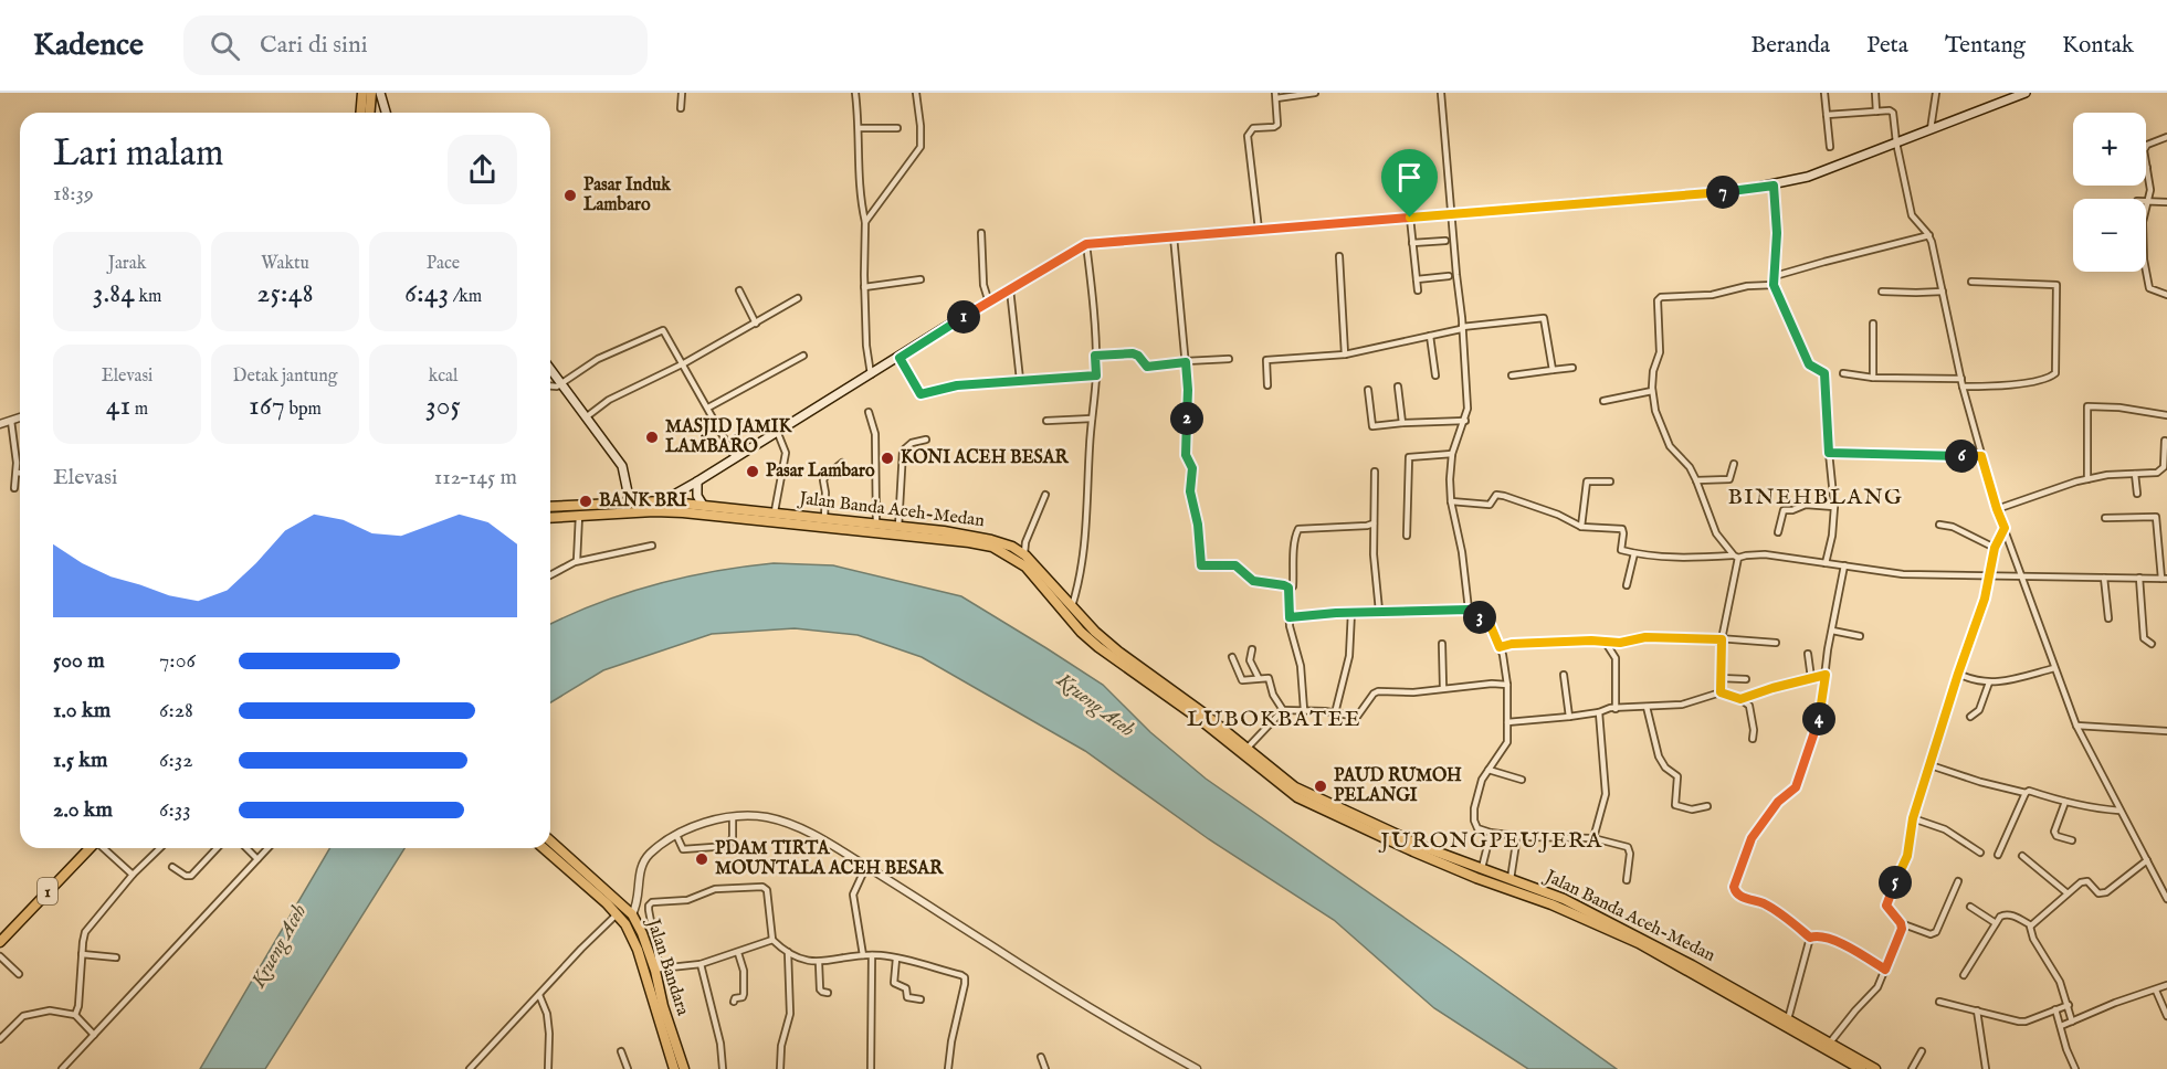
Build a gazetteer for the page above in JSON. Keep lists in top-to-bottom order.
{
  "streets": {
    "highway": ["Jalan Banda Aceh-Medan", "1", "Jalan Bandara"]
  },
  "districts": ["BINEHBLANG", "LUBOKBATEE", "JURONGPEUJERA"],
  "water": ["Krueng Aceh"],
  "places": [
    "Pasar Induk Lambaro",
    "MASJID JAMIK LAMBARO",
    "KONI ACEH BESAR",
    "Pasar Lambaro",
    "BANK BRI",
    "PAUD RUMOH PELANGI",
    "PDAM TIRTA MOUNTALA ACEH BESAR"
  ],
  "page": {
    "header": "Kadence",
    "search": "Cari di sini",
    "nav": [
      "Beranda",
      "Peta",
      "Tentang",
      "Kontak"
    ],
    "map_buttons": ["+", "−"],
    "heading": ["Lari malam", "18:39"],
    "pins": [
      "7",
      "1",
      "2",
      "6",
      "3",
      "4",
      "5"
    ],
    "stats": [
      ["Jarak", "3.84 km"],
      ["Waktu", "25:48"],
      ["Pace", "6:43 /km"],
      ["Elevasi", "41 m"],
      ["Detak jantung", "167 bpm"],
      ["kcal", "305"]
    ],
    "chart": ["Elevasi", "112–145 m"],
    "list": [
      {
        "name": "500 m",
        "note": "7:06"
      },
      {
        "name": "1.0 km",
        "note": "6:28"
      },
      {
        "name": "1.5 km",
        "note": "6:32"
      },
      {
        "name": "2.0 km",
        "note": "6:33"
      }
    ]
  }
}
